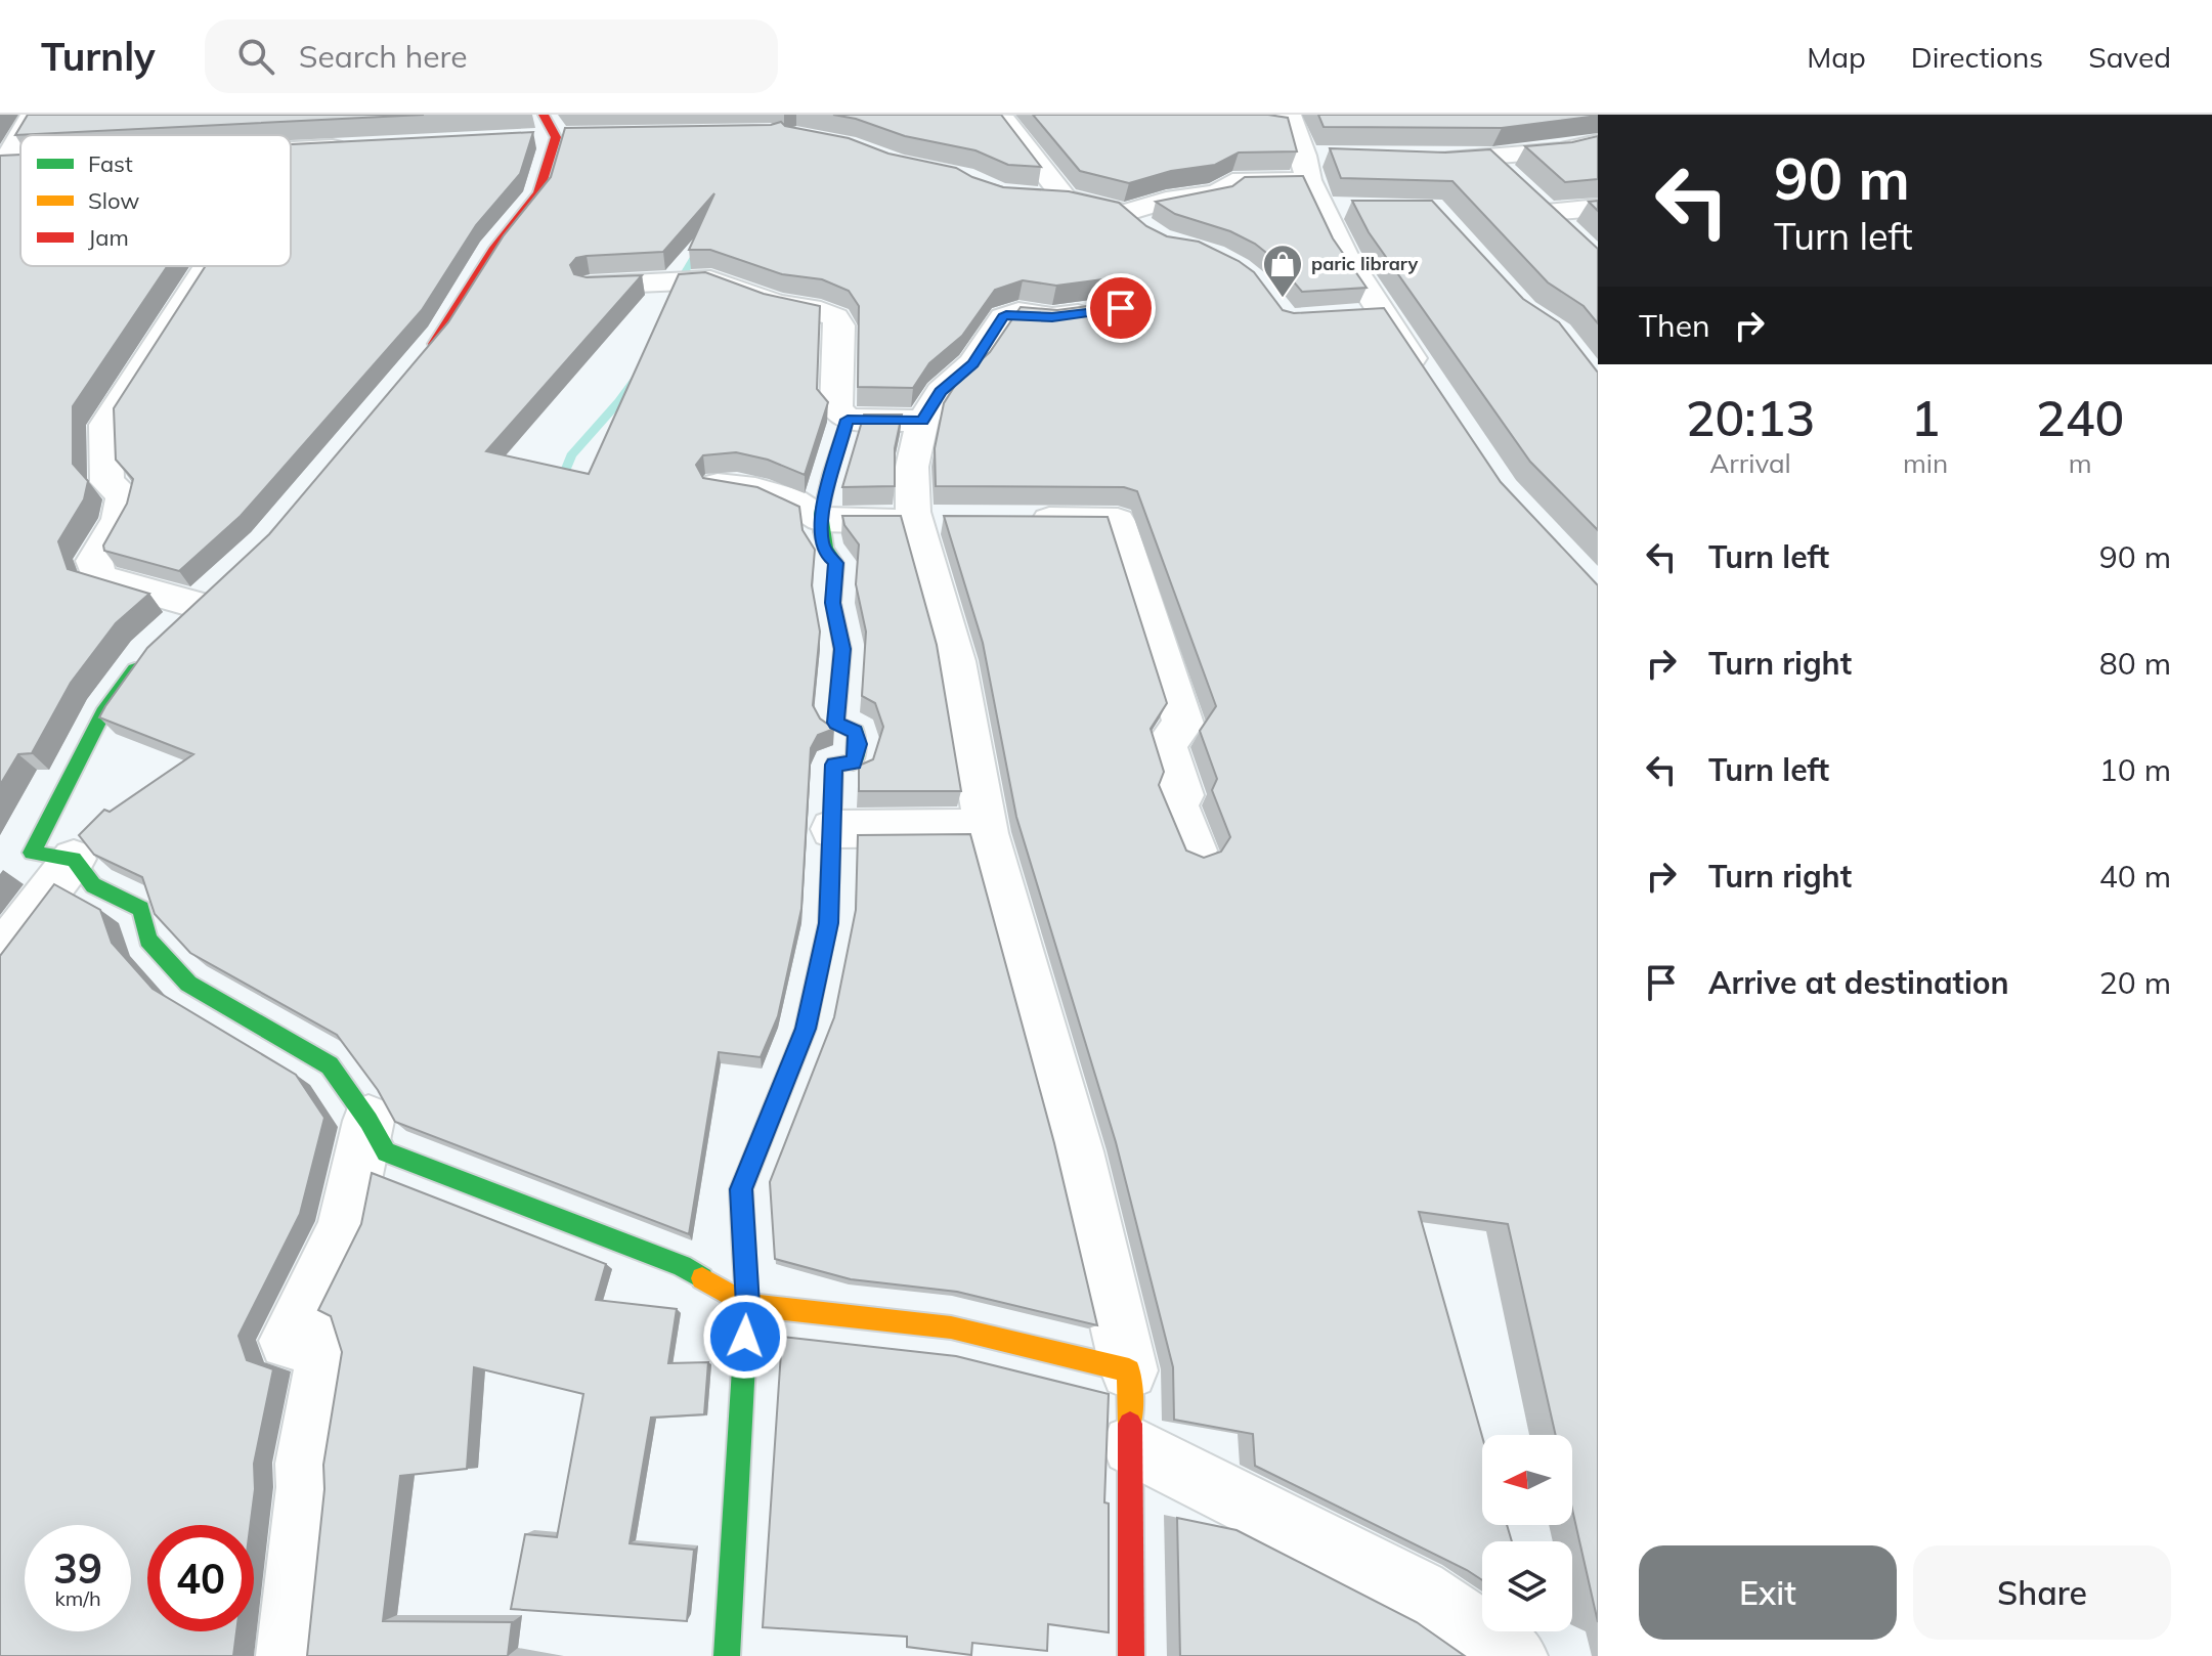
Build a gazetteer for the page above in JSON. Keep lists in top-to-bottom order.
{
  "places": {
    "shop": ["paric library"]
  },
  "legend": ["Fast", "Slow", "Jam"],
  "north": "left",
  "page": {
    "header": "Turnly",
    "search": "Search here",
    "nav": ["Map", "Directions", "Saved"],
    "turn": ["90 m", "Turn left"],
    "then": "Then",
    "eta": [
      "20:13",
      "Arrival",
      "1",
      "min",
      "240",
      "m"
    ],
    "list": [
      {
        "name": "Turn left",
        "value": "90 m"
      },
      {
        "name": "Turn right",
        "value": "80 m"
      },
      {
        "name": "Turn left",
        "value": "10 m"
      },
      {
        "name": "Turn right",
        "value": "40 m"
      },
      {
        "name": "Arrive at destination",
        "value": "20 m"
      }
    ],
    "speed": "39 km/h",
    "limit": "40",
    "buttons": ["Exit", "Share"]
  }
}
